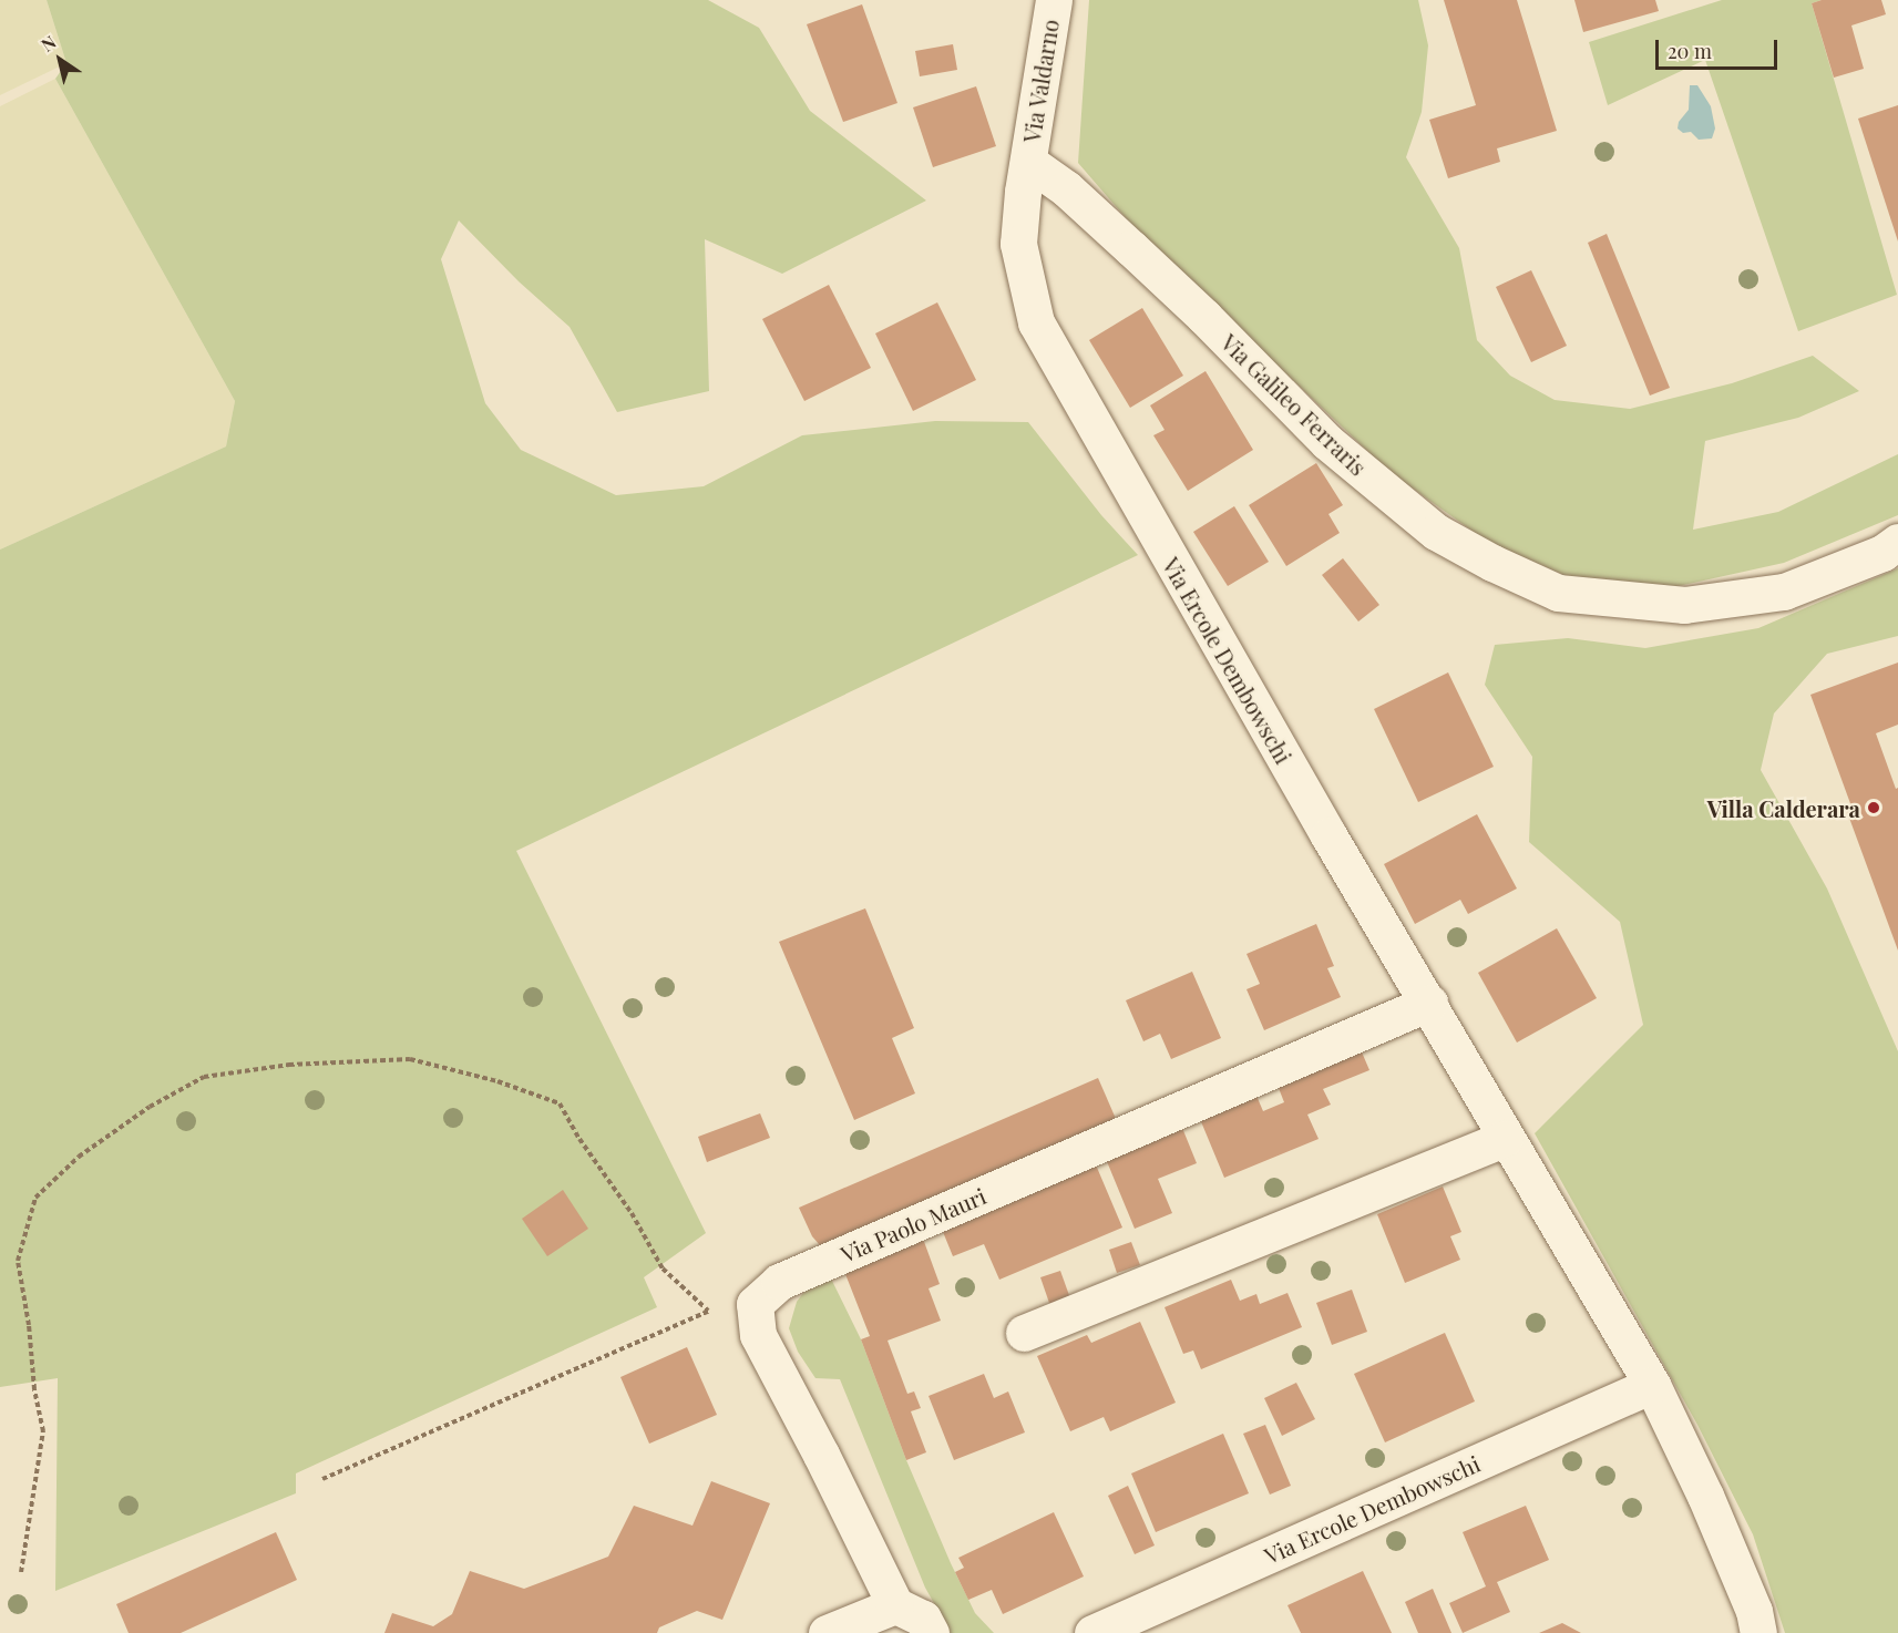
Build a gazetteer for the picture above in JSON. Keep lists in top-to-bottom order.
{
  "streets": {
    "street": [
      "Via Valdarno",
      "Via Galileo Ferraris",
      "Via Ercole Dembowschi",
      "Via Paolo Mauri"
    ]
  },
  "crossings": [
    ["Via Valdarno", "Via Galileo Ferraris"],
    ["Via Valdarno", "Via Ercole Dembowschi"],
    ["Via Galileo Ferraris", "Via Ercole Dembowschi"],
    ["Via Ercole Dembowschi", "Via Paolo Mauri"]
  ],
  "places": ["Villa Calderara"],
  "scale_bar": "20 m",
  "north": "top left"
}
